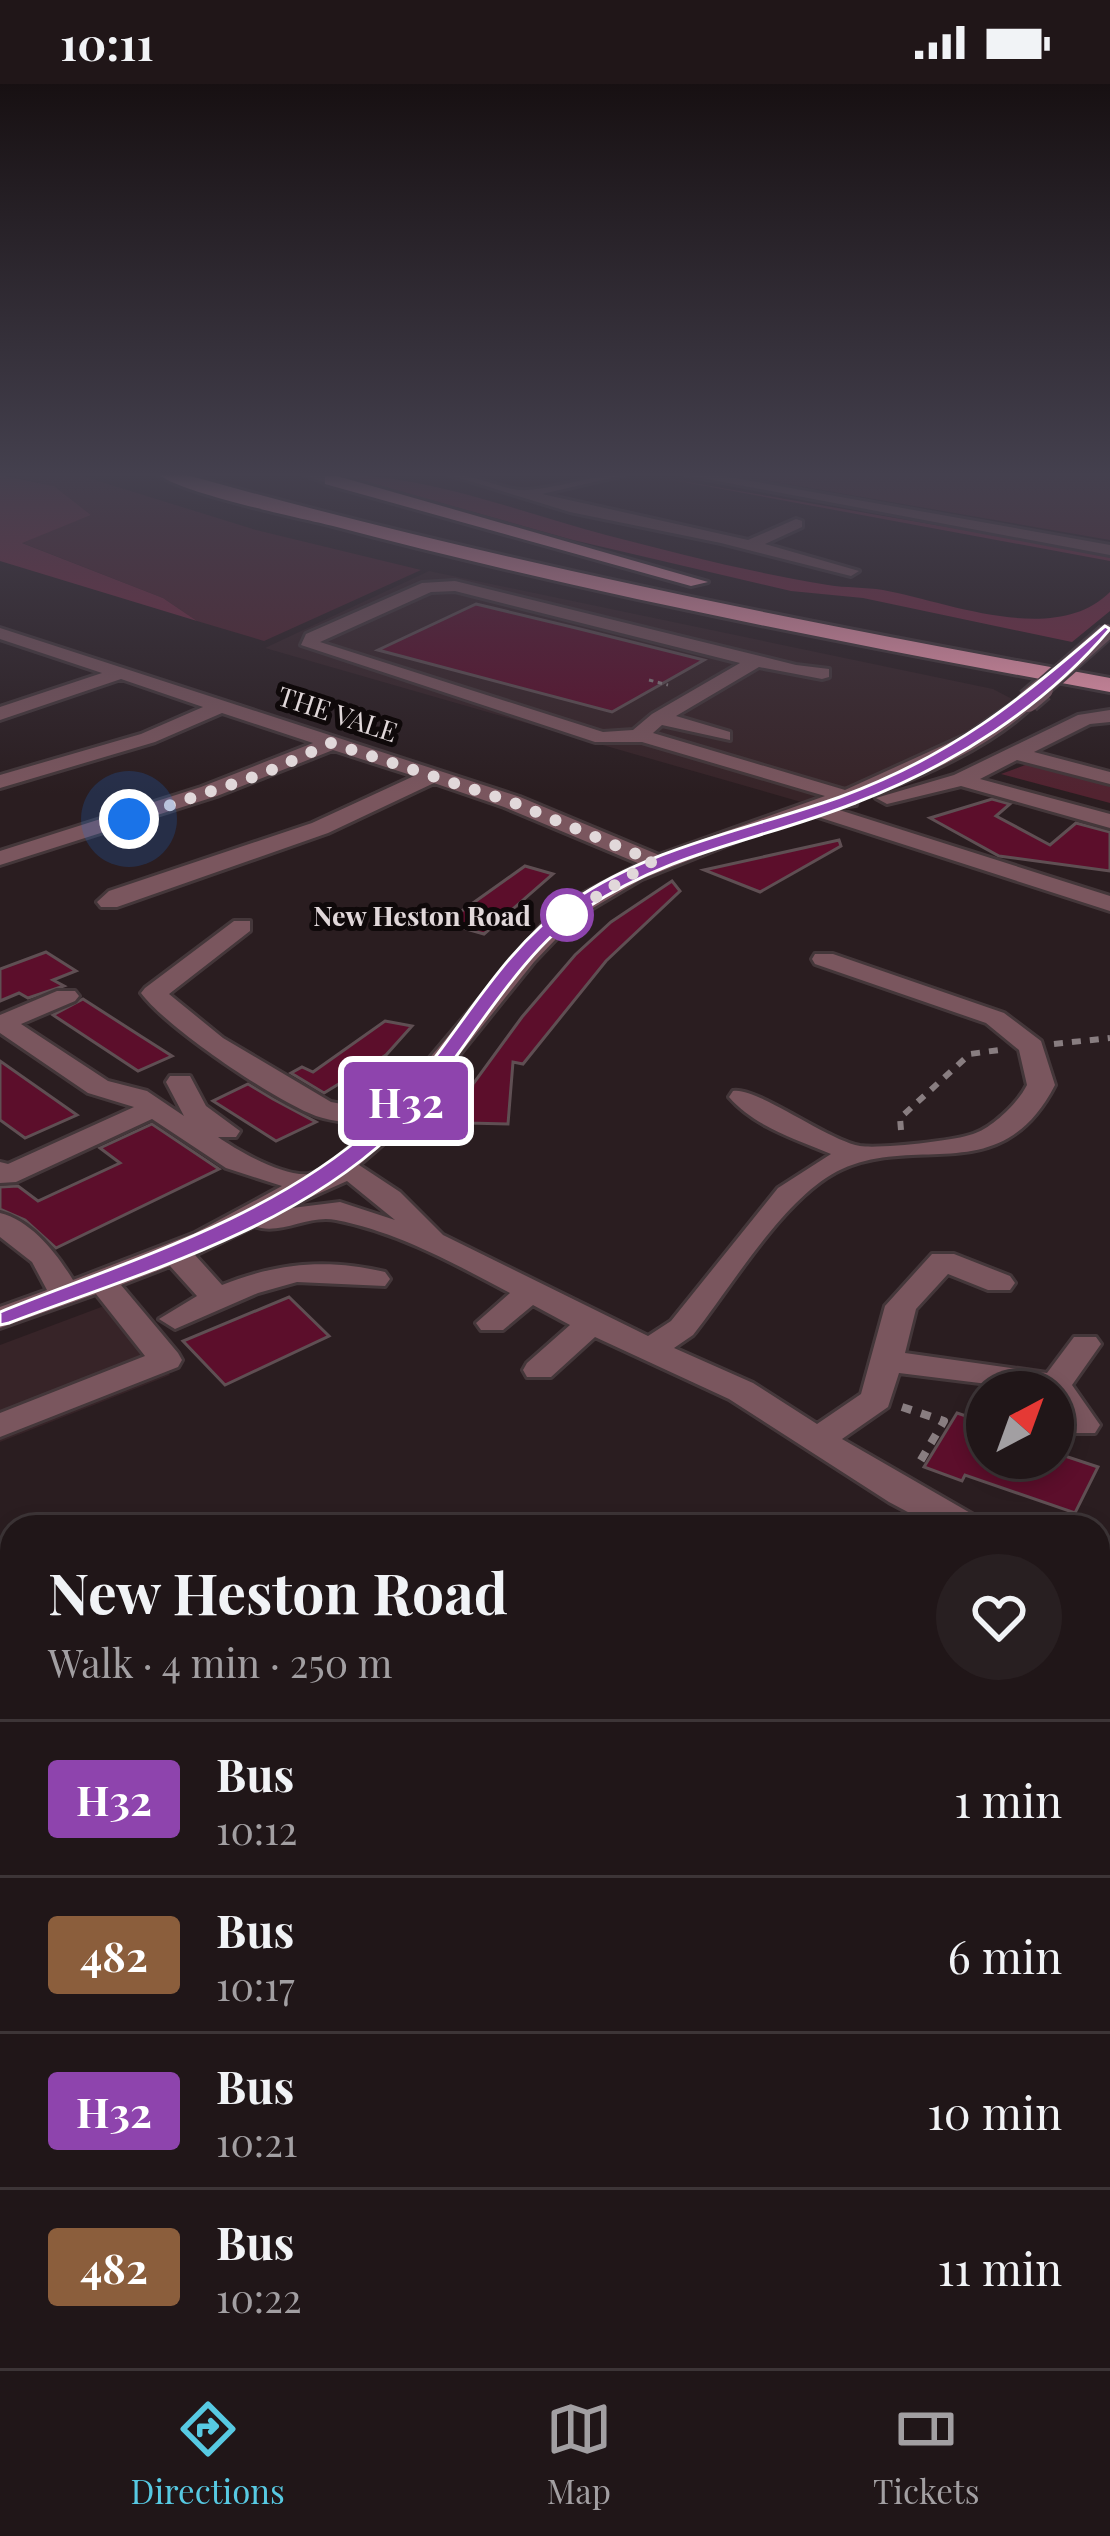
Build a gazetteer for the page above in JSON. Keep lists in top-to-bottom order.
{
  "streets": {
    "street": ["THE VALE"]
  },
  "places": ["New Heston Road"],
  "lines": ["bus line H32"],
  "north": "top right",
  "page": {
    "status": "10:11",
    "on_map": "H32",
    "heading": ["New Heston Road", "Walk · 4 min · 250 m"],
    "list": [
      {
        "mark": "H32",
        "name": "Bus",
        "note": "10:12",
        "value": "1 min"
      },
      {
        "mark": "482",
        "name": "Bus",
        "note": "10:17",
        "value": "6 min"
      },
      {
        "mark": "H32",
        "name": "Bus",
        "note": "10:21",
        "value": "10 min"
      },
      {
        "mark": "482",
        "name": "Bus",
        "note": "10:22",
        "value": "11 min"
      }
    ],
    "tabs": ["Directions", "Map", "Tickets"]
  }
}
